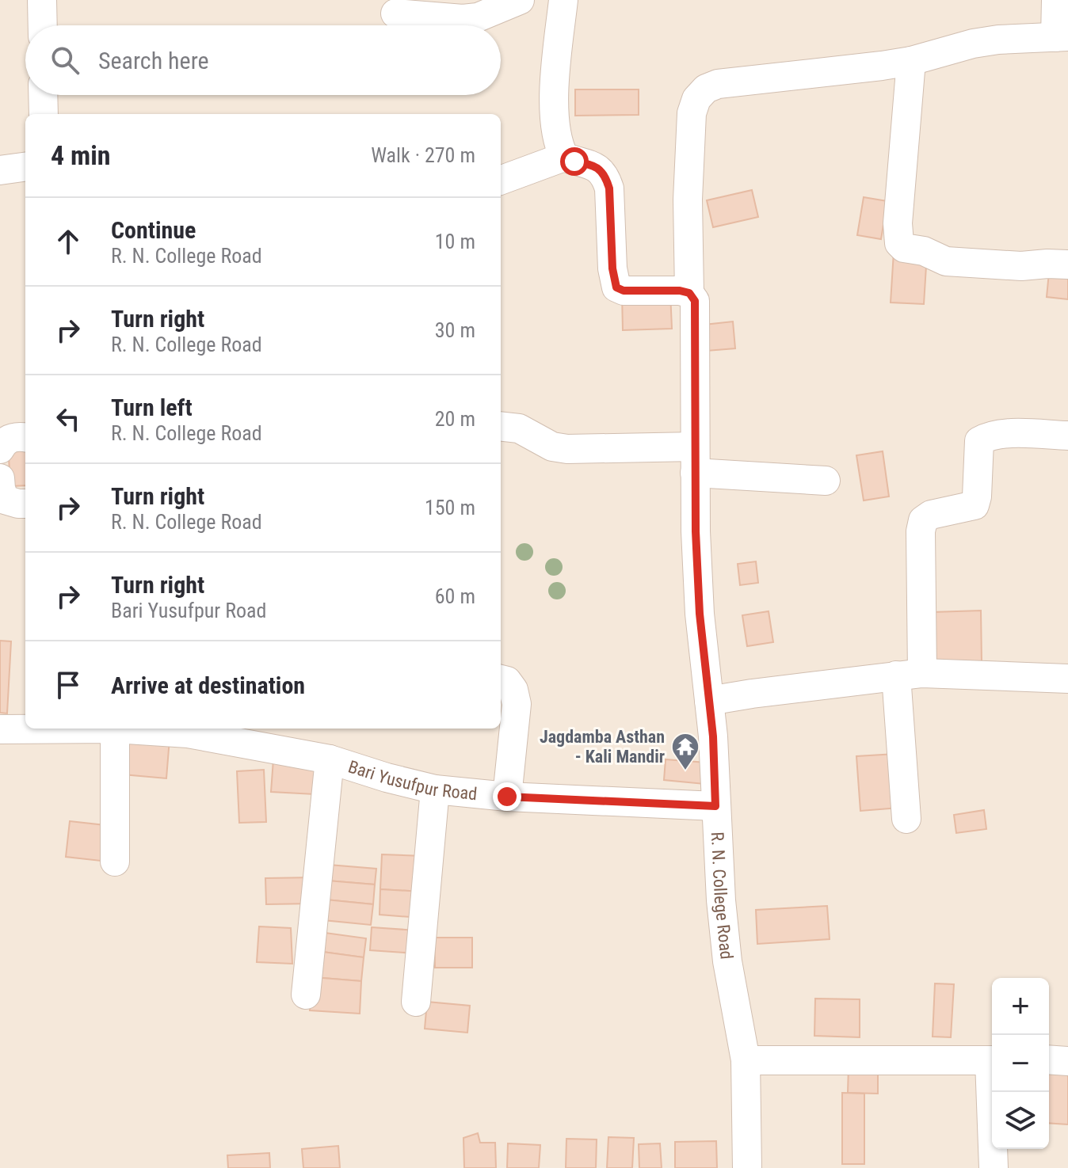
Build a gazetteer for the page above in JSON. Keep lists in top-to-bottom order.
{
  "streets": {
    "street": ["Bari Yusufpur Road", "R. N. College Road"]
  },
  "crossings": [
    ["Bari Yusufpur Road", "R. N. College Road"]
  ],
  "places": {
    "temple": ["Jagdamba Asthan - Kali Mandir"]
  },
  "page": {
    "search": "Search here",
    "heading": ["4 min", "Walk · 270 m"],
    "list": [
      ["Continue", "R. N. College Road", "10 m"],
      ["Turn right", "R. N. College Road", "30 m"],
      ["Turn left", "R. N. College Road", "20 m"],
      ["Turn right", "R. N. College Road", "150 m"],
      ["Turn right", "Bari Yusufpur Road", "60 m"],
      "Arrive at destination"
    ],
    "map_buttons": ["+", "−"]
  }
}
